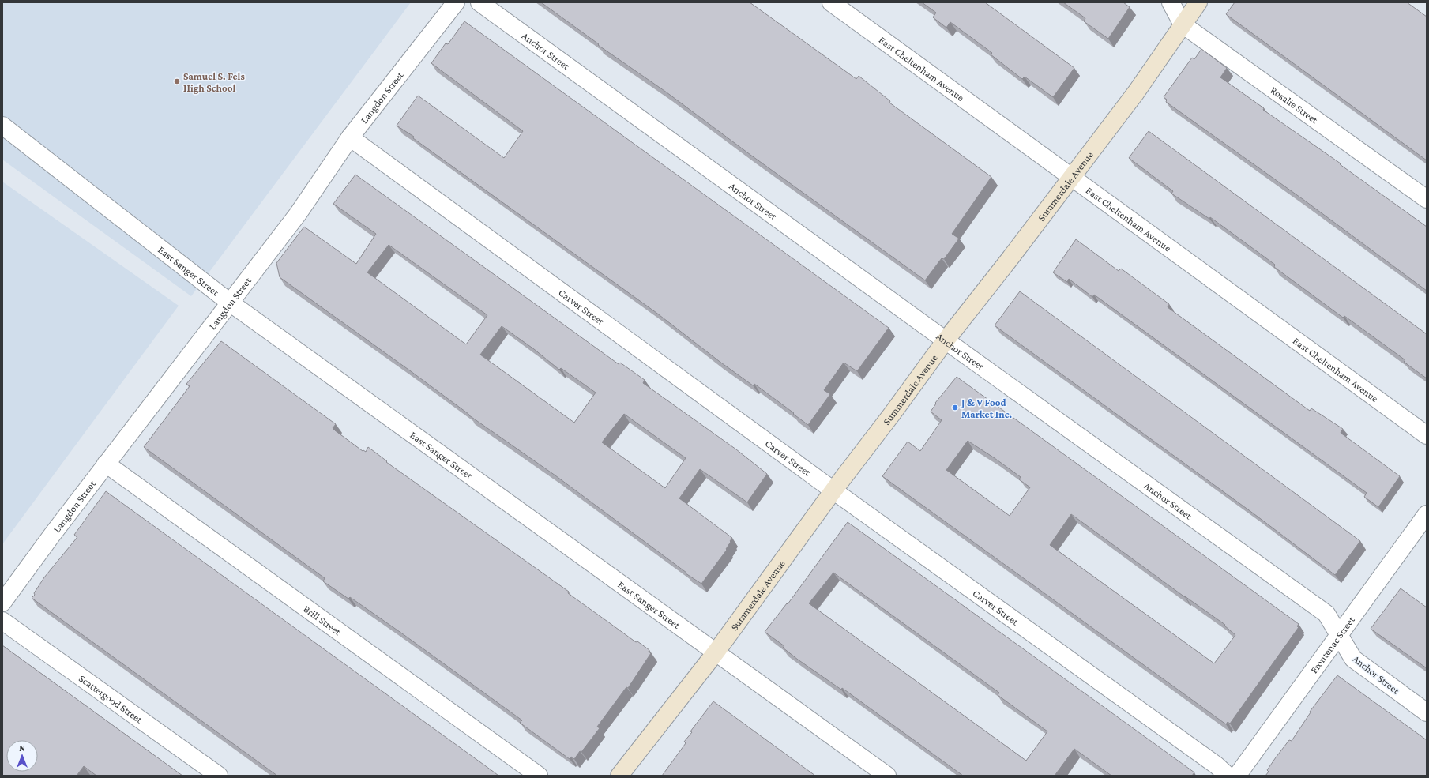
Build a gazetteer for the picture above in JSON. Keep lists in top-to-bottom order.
{
  "streets": {
    "main road": ["Summerdale Avenue"],
    "street": [
      "Anchor Street",
      "East Cheltenham Avenue",
      "Langdon Street",
      "Rosalie Street",
      "East Sanger Street",
      "Carver Street",
      "Brill Street",
      "Frontenac Street",
      "Scattergood Street"
    ]
  },
  "crossings": [
    ["Anchor Street", "Summerdale Avenue"],
    ["Anchor Street", "Frontenac Street"],
    ["East Cheltenham Avenue", "Summerdale Avenue"],
    ["Langdon Street", "East Sanger Street"],
    ["Langdon Street", "Carver Street"],
    ["Langdon Street", "Brill Street"],
    ["Rosalie Street", "Summerdale Avenue"],
    ["Summerdale Avenue", "East Sanger Street"],
    ["Summerdale Avenue", "Carver Street"]
  ],
  "places": ["Samuel S. Fels High School", "J & V Food Market Inc."],
  "north": "top"
}
